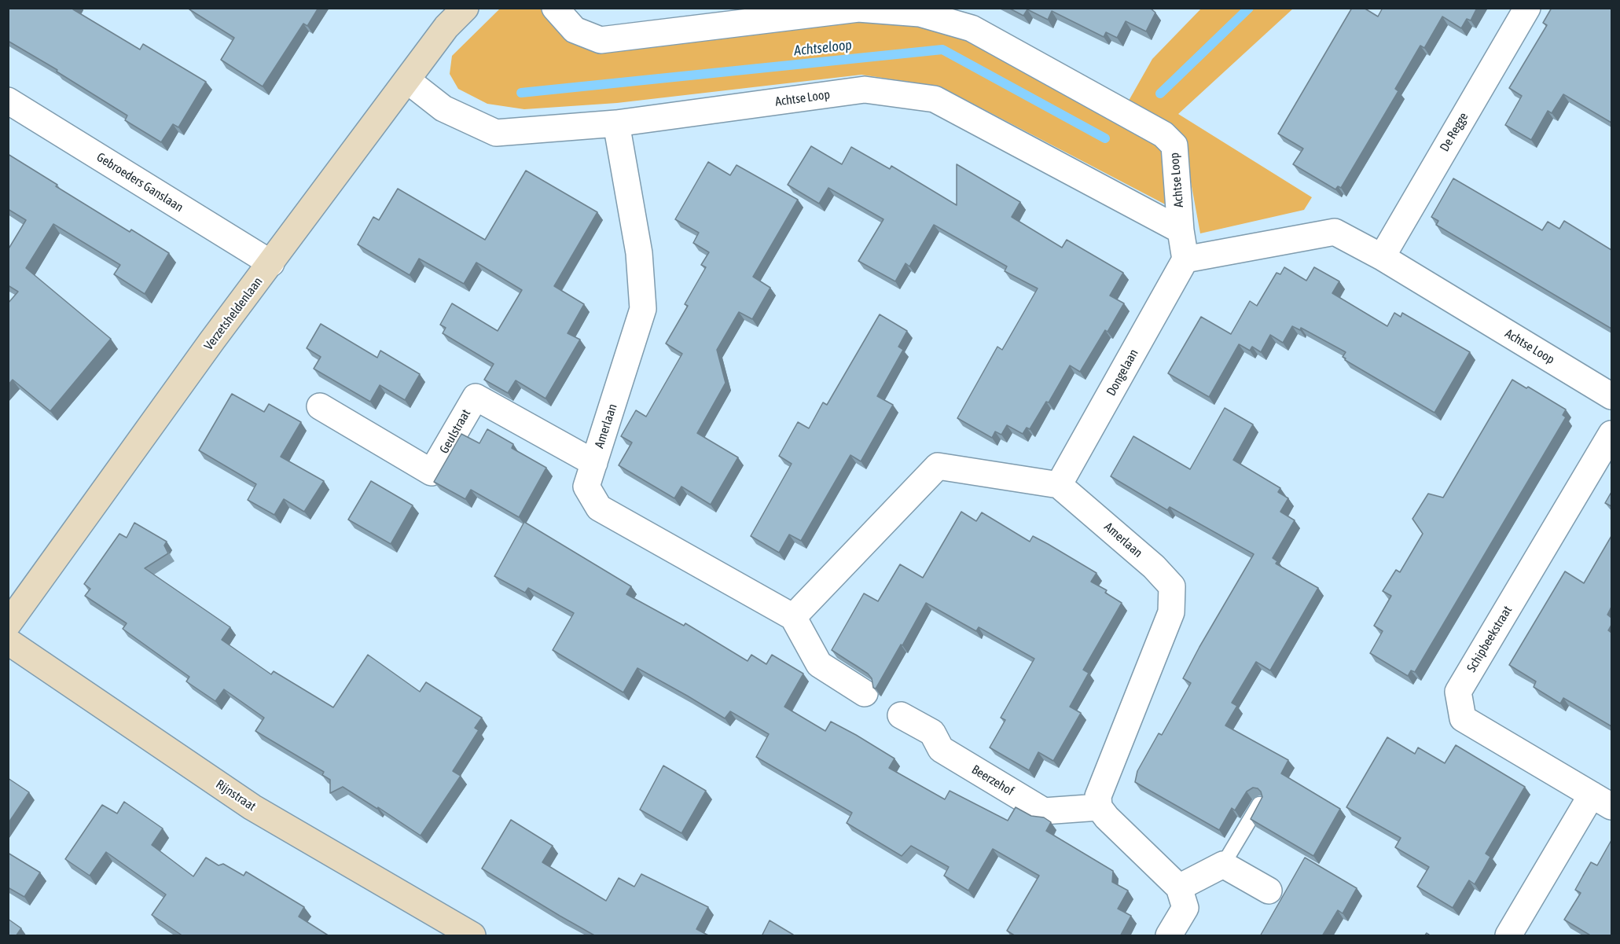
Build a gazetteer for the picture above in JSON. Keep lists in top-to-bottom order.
{
  "streets": {
    "street": [
      "Achtse Loop",
      "De Regge",
      "Gebroeders Ganslaan",
      "Verzetsheldenlaan",
      "Dongelaan",
      "Amerlaan",
      "Geulstraat",
      "Schipbeekstraat",
      "Beerzehof",
      "Rijnstraat"
    ]
  },
  "crossings": [
    ["Achtse Loop", "De Regge"],
    ["Achtse Loop", "Verzetsheldenlaan"],
    ["Achtse Loop", "Dongelaan"],
    ["Achtse Loop", "Amerlaan"],
    ["Gebroeders Ganslaan", "Verzetsheldenlaan"],
    ["Dongelaan", "Amerlaan"],
    ["Amerlaan", "Geulstraat"],
    ["Amerlaan", "Beerzehof"]
  ],
  "water": ["Achtseloop"]
}
